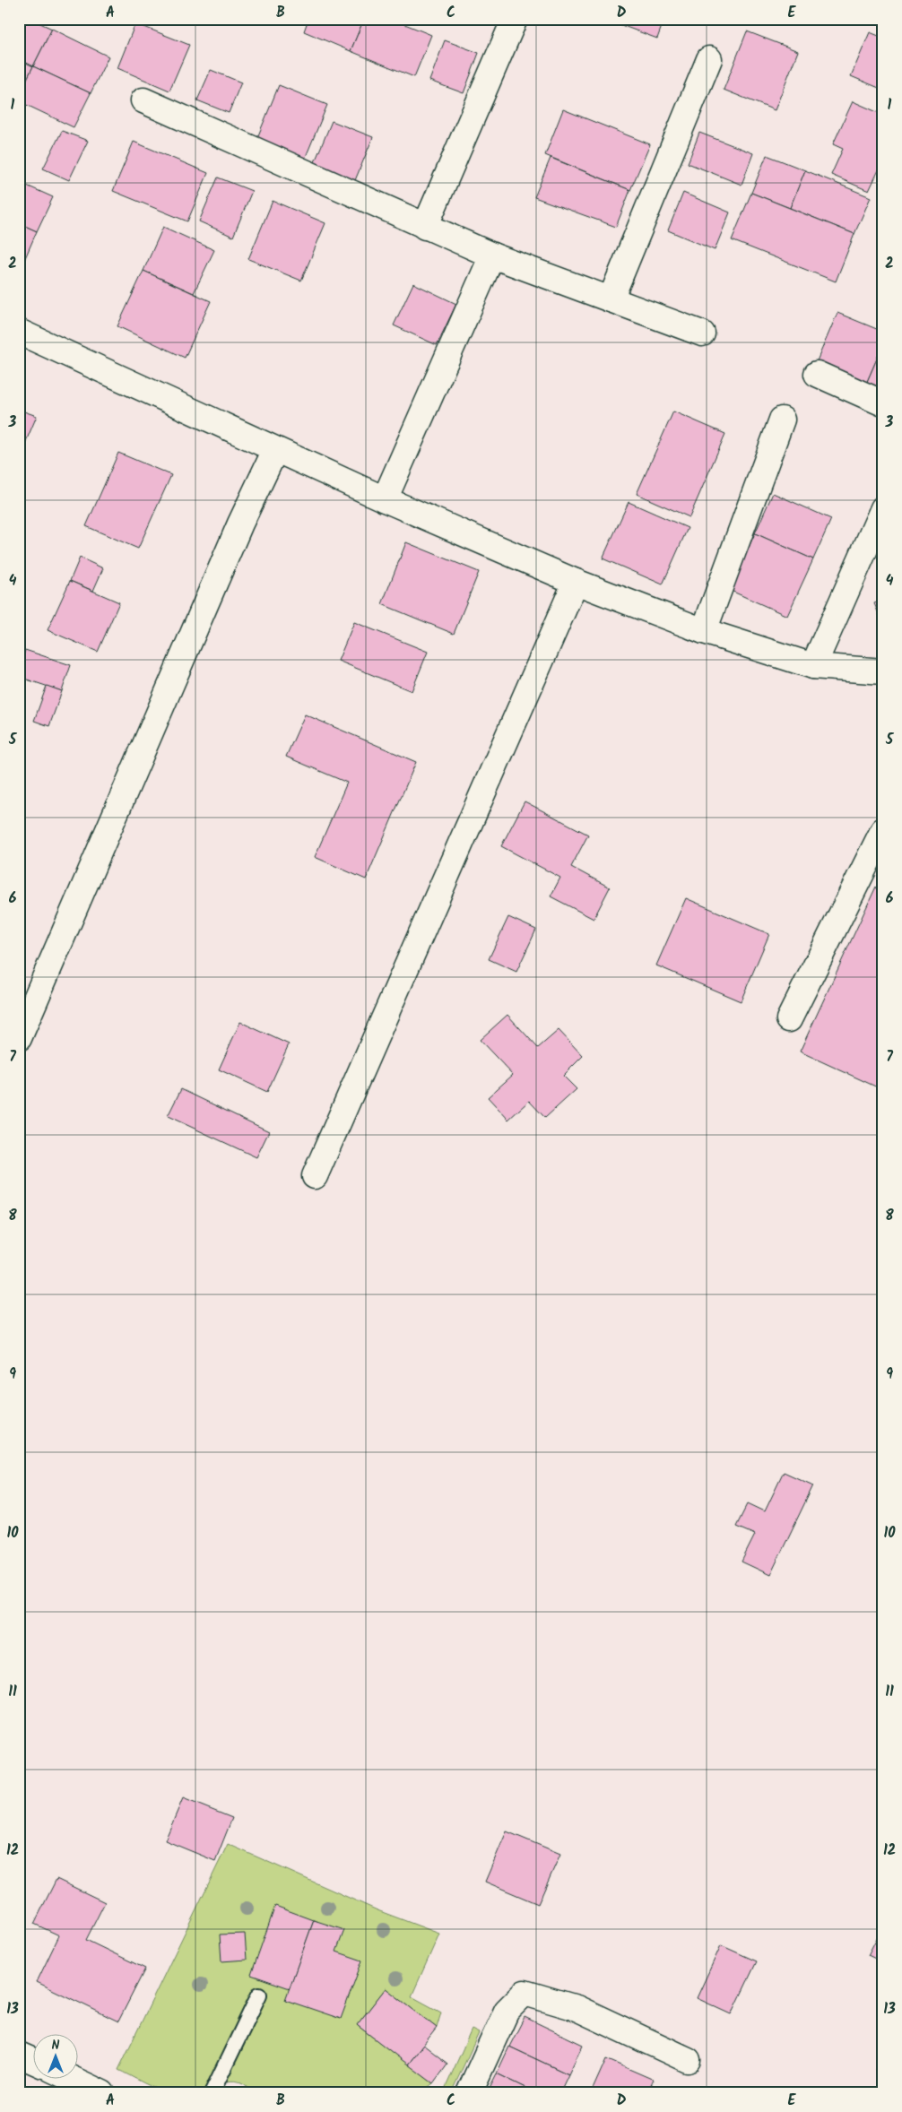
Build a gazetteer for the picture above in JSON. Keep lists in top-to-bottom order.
{
  "north": "top",
  "grid": {
    "columns": [
      "A",
      "B",
      "C",
      "D",
      "E"
    ],
    "rows": [
      "1",
      "2",
      "3",
      "4",
      "5",
      "6",
      "7",
      "8",
      "9",
      "10",
      "11",
      "12",
      "13"
    ]
  }
}
